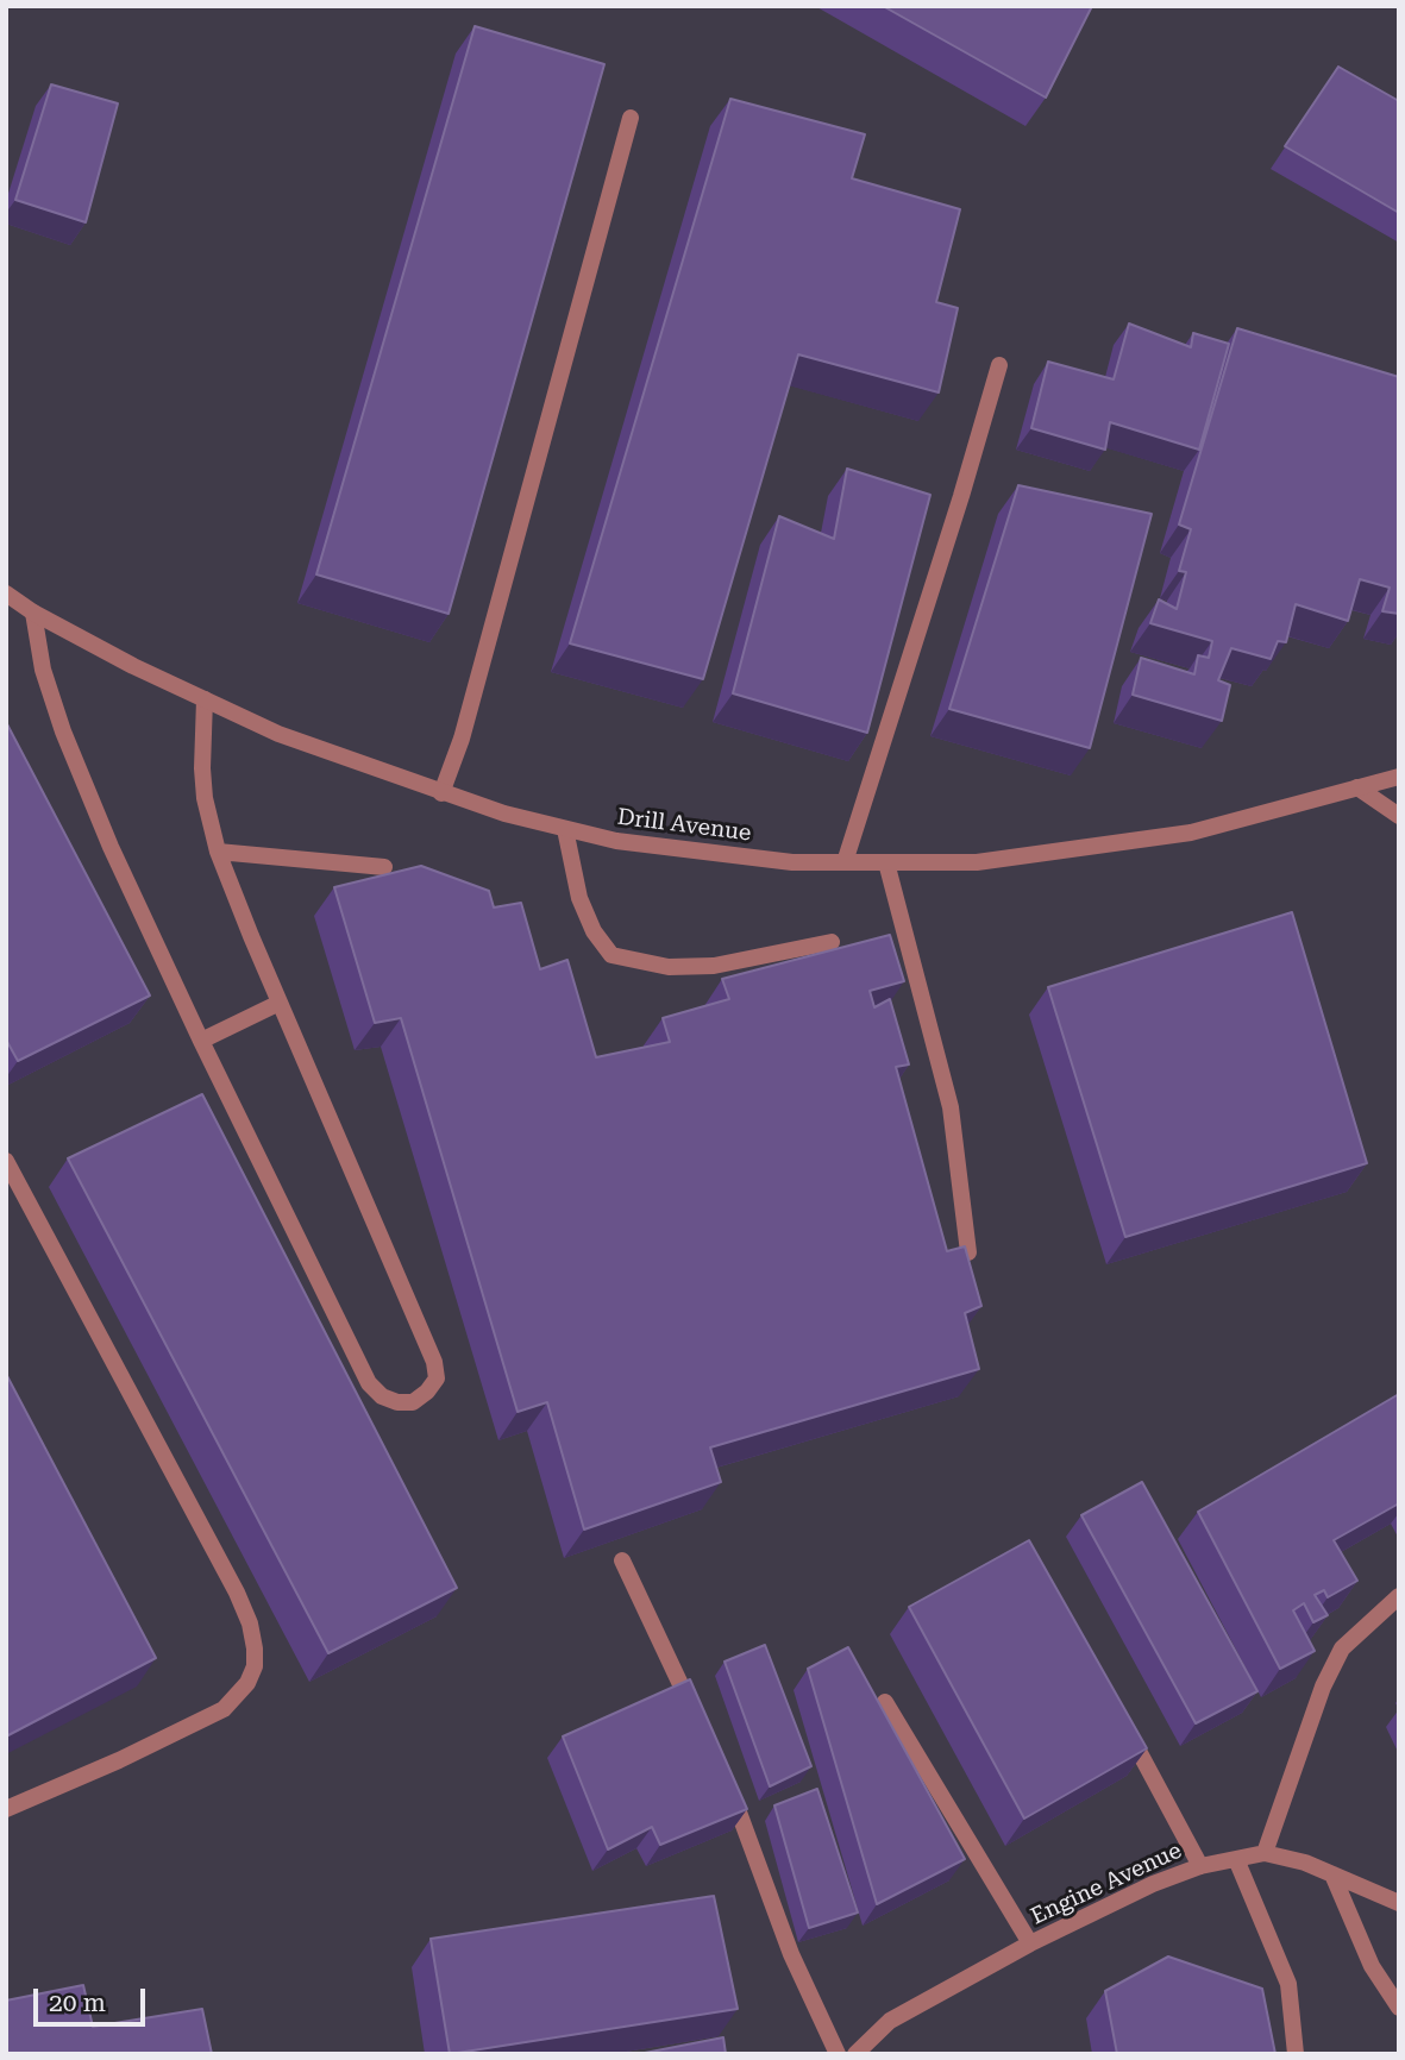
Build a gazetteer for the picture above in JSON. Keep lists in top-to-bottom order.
{
  "streets": {
    "street": ["Drill Avenue", "Engine Avenue"]
  },
  "scale_bar": "20 m"
}
